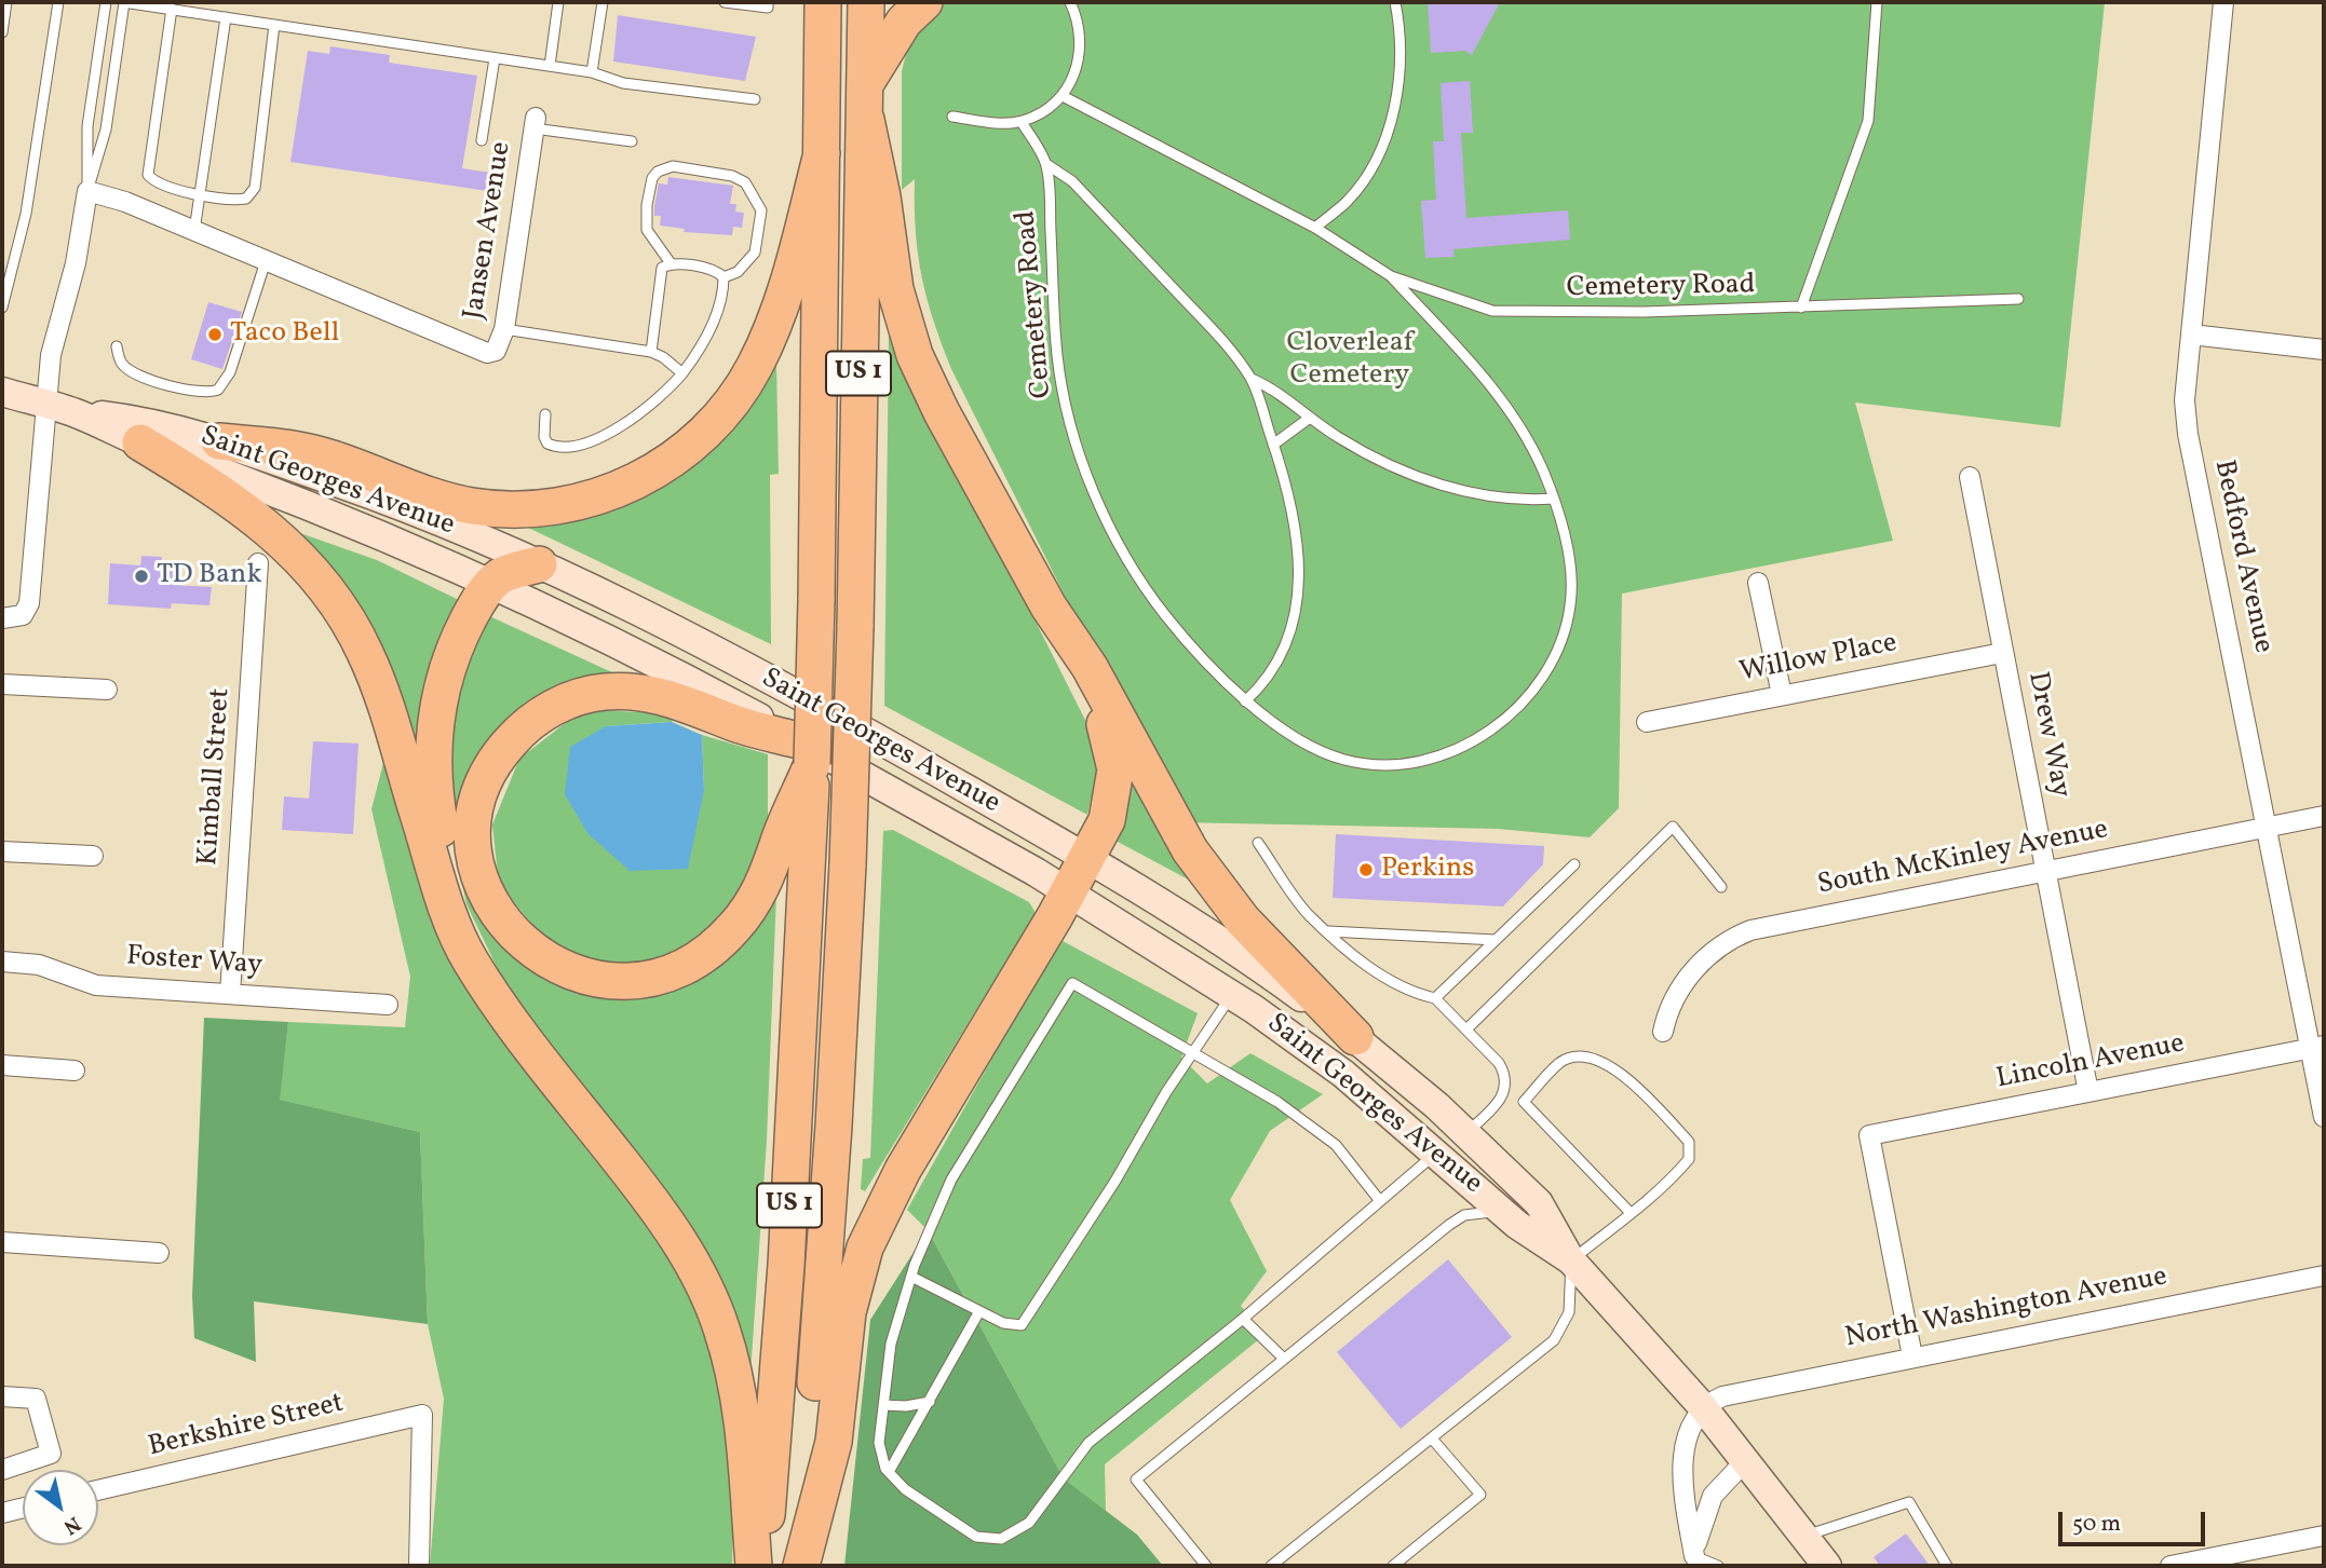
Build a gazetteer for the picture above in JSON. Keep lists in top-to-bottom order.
{
  "streets": {
    "highway": ["US 1"],
    "main road": ["Saint Georges Avenue"],
    "street": [
      "Jansen Avenue",
      "Bedford Avenue",
      "Willow Place",
      "Drew Way",
      "Kimball Street",
      "South McKinley Avenue",
      "Foster Way",
      "Lincoln Avenue",
      "North Washington Avenue",
      "Berkshire Street"
    ],
    "lane": ["Cemetery Road"]
  },
  "crossings": [
    ["US 1", "Saint Georges Avenue"],
    ["Saint Georges Avenue", "North Washington Avenue"],
    ["Bedford Avenue", "South McKinley Avenue"],
    ["Bedford Avenue", "Lincoln Avenue"],
    ["Willow Place", "Drew Way"],
    ["Drew Way", "South McKinley Avenue"],
    ["Drew Way", "Lincoln Avenue"],
    ["Kimball Street", "Foster Way"],
    ["Lincoln Avenue", "North Washington Avenue"]
  ],
  "parks": ["Cloverleaf Cemetery"],
  "places": ["Taco Bell", "TD Bank", "Perkins"],
  "scale_bar": "50 m",
  "north": "bottom right"
}
